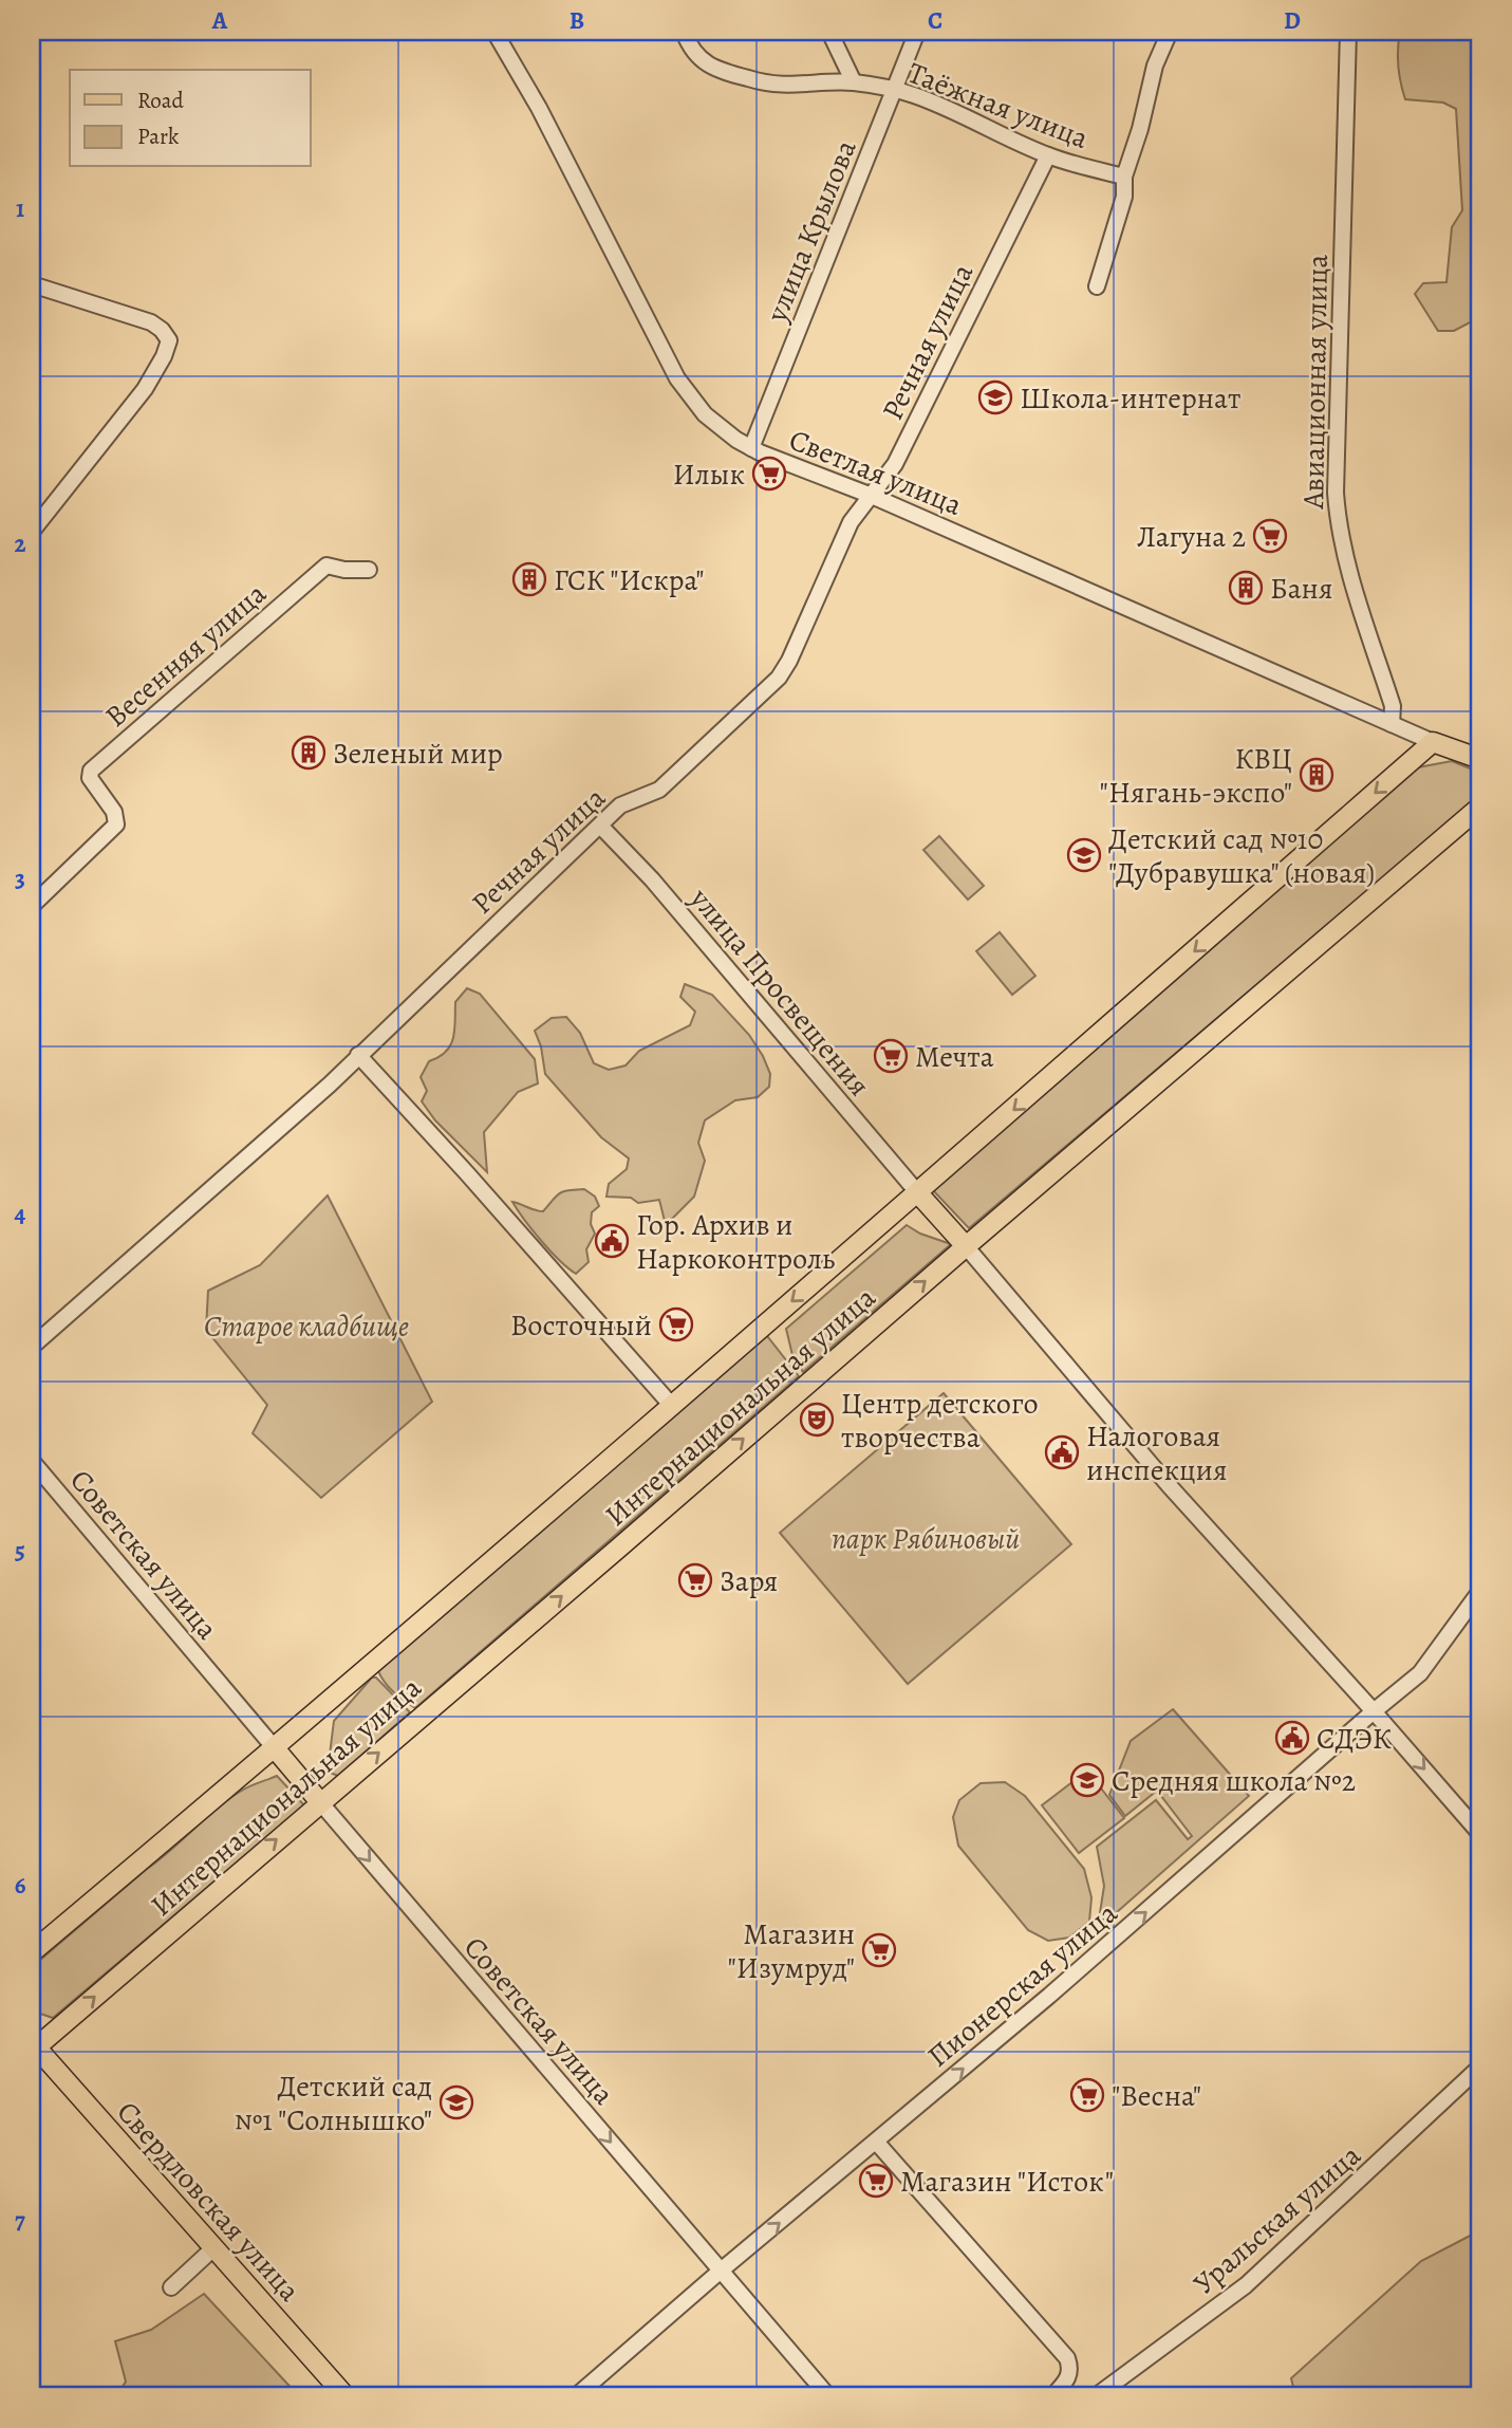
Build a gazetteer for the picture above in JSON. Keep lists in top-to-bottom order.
{
  "streets": {
    "main road": ["Интернациональная улица", "Свердловская улица"],
    "street": [
      "Таёжная улица",
      "улица Крылова",
      "Речная улица",
      "Авиационная улица",
      "Светлая улица",
      "Весенняя улица",
      "улица Просвещения",
      "Советская улица",
      "Пионерская улица",
      "Уральская улица"
    ]
  },
  "crossings": [
    ["Таёжная улица", "улица Крылова"],
    ["Таёжная улица", "Речная улица"],
    ["улица Крылова", "Светлая улица"],
    ["Речная улица", "Светлая улица"],
    ["Речная улица", "улица Просвещения"],
    ["Авиационная улица", "Светлая улица"],
    ["Светлая улица", "Интернациональная улица"],
    ["улица Просвещения", "Интернациональная улица"],
    ["Интернациональная улица", "Советская улица"],
    ["Интернациональная улица", "Свердловская улица"],
    ["Советская улица", "Пионерская улица"]
  ],
  "one_way": ["Советская улица", "Пионерская улица"],
  "parks": ["Старое кладбище", "парк Рябиновый"],
  "places": {
    "school or university": [
      "Школа-интернат",
      "Детский сад №10 \"Дубравушка\" (новая)",
      "Средняя школа №2",
      "Детский сад №1 \"Солнышко\""
    ],
    "supermarket": [
      "Илык",
      "Лагуна 2",
      "Мечта",
      "Восточный",
      "Заря",
      "Магазин \"Изумруд\"",
      "\"Весна\"",
      "Магазин \"Исток\""
    ],
    "building": [
      "ГСК \"Искра\"",
      "Баня",
      "Зеленый мир",
      "КВЦ \"Нягань-экспо\""
    ],
    "public building": ["Гор. Архив и Наркоконтроль", "Налоговая инспекция", "СДЭК"],
    "theatre": ["Центр детского творчества"]
  },
  "legend": ["Road", "Park"],
  "grid": {
    "columns": [
      "A",
      "B",
      "C",
      "D"
    ],
    "rows": [
      "1",
      "2",
      "3",
      "4",
      "5",
      "6",
      "7"
    ]
  }
}
